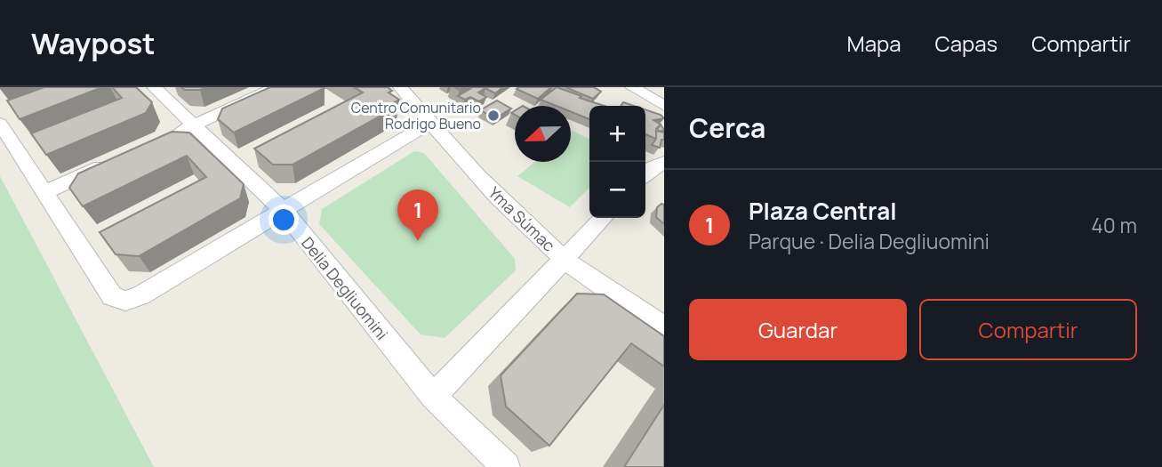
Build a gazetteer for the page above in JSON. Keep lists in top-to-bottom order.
{
  "streets": {
    "street": ["Yma Súmac", "Delia Degliuomini"]
  },
  "places": ["Centro Comunitario Rodrigo Bueno"],
  "north": "left",
  "page": {
    "header": "Waypost",
    "nav": ["Mapa", "Capas", "Compartir"],
    "heading": "Cerca",
    "map_buttons": ["+", "−"],
    "list": [
      {
        "mark": "1",
        "name": "Plaza Central",
        "note": "Parque · Delia Degliuomini",
        "value": "40 m"
      }
    ],
    "pins": "1",
    "buttons": ["Guardar", "Compartir"]
  }
}
